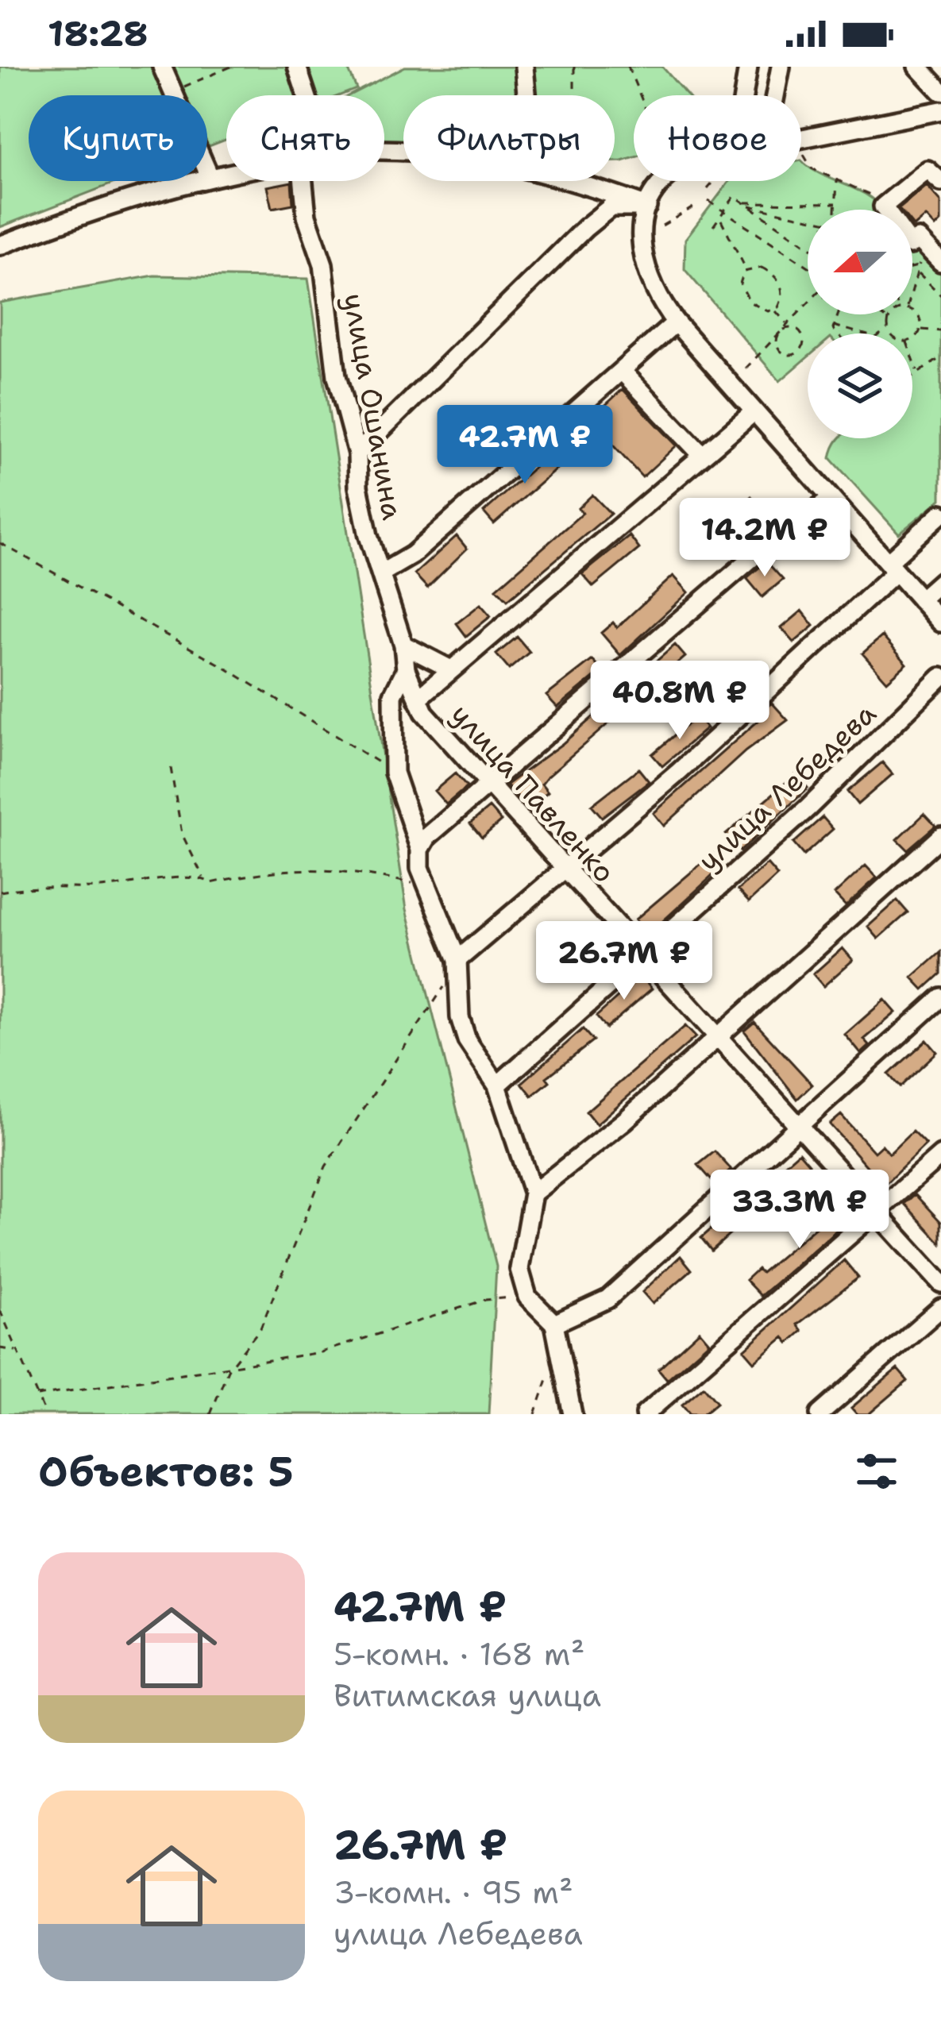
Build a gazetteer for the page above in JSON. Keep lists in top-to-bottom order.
{
  "streets": {
    "street": ["улица Ошанина", "улица Лебедева", "улица Павленко"]
  },
  "crossings": [
    ["улица Ошанина", "улица Лебедева"],
    ["улица Ошанина", "улица Павленко"],
    ["улица Лебедева", "улица Павленко"]
  ],
  "north": "left",
  "page": {
    "status": "18:28",
    "chip": [
      "Купить",
      "Снять",
      "Фильтры",
      "Новое"
    ],
    "price": [
      "42.7M ₽",
      "14.2M ₽",
      "40.8M ₽",
      "26.7M ₽",
      "33.3M ₽"
    ],
    "heading": "Объектов: 5",
    "list": [
      {
        "name": "42.7M ₽",
        "note": "5-комн. · 168 m² · Витимская улица"
      },
      {
        "name": "26.7M ₽",
        "note": "3-комн. · 95 m² · улица Лебедева"
      }
    ]
  }
}
